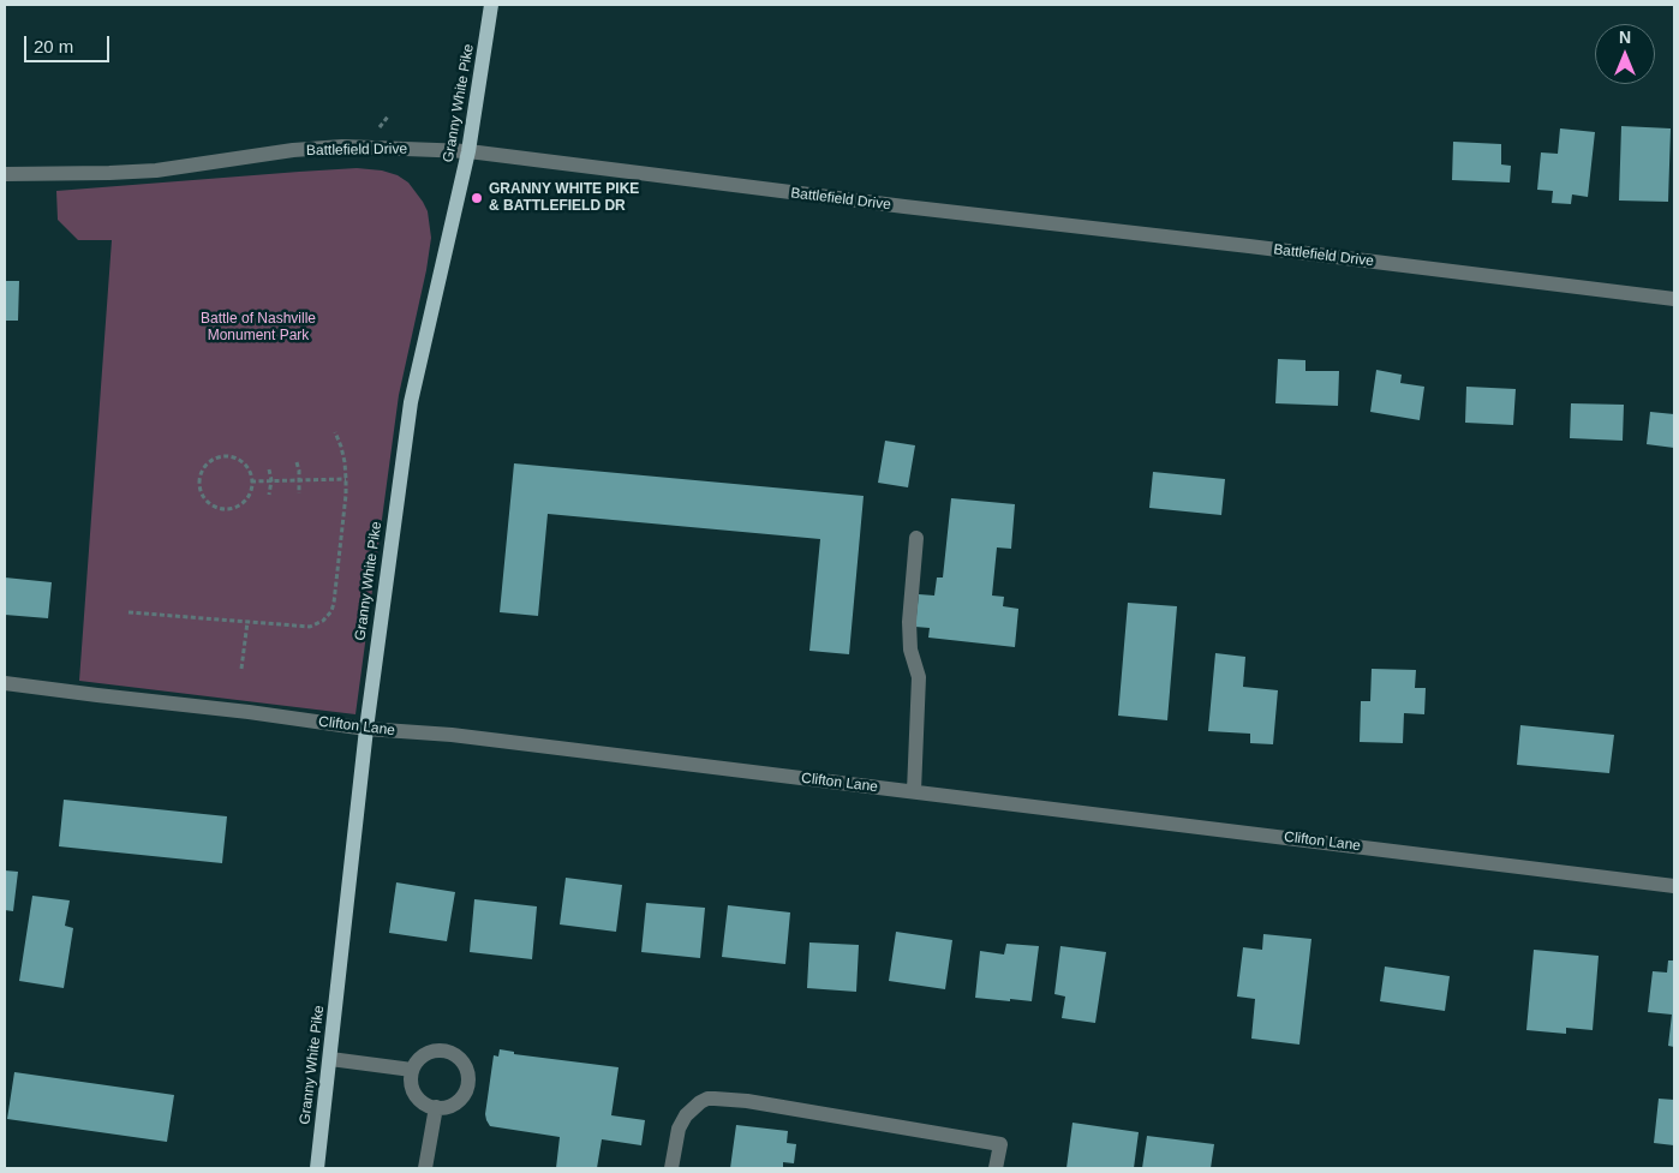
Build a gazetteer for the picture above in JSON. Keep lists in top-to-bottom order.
{
  "streets": {
    "main road": ["Granny White Pike"],
    "street": ["Battlefield Drive", "Clifton Lane"]
  },
  "crossings": [
    ["Granny White Pike", "Battlefield Drive"],
    ["Granny White Pike", "Clifton Lane"]
  ],
  "parks": ["Battle of Nashville Monument Park"],
  "places": ["GRANNY WHITE PIKE & BATTLEFIELD DR"],
  "scale_bar": "20 m",
  "north": "top"
}
